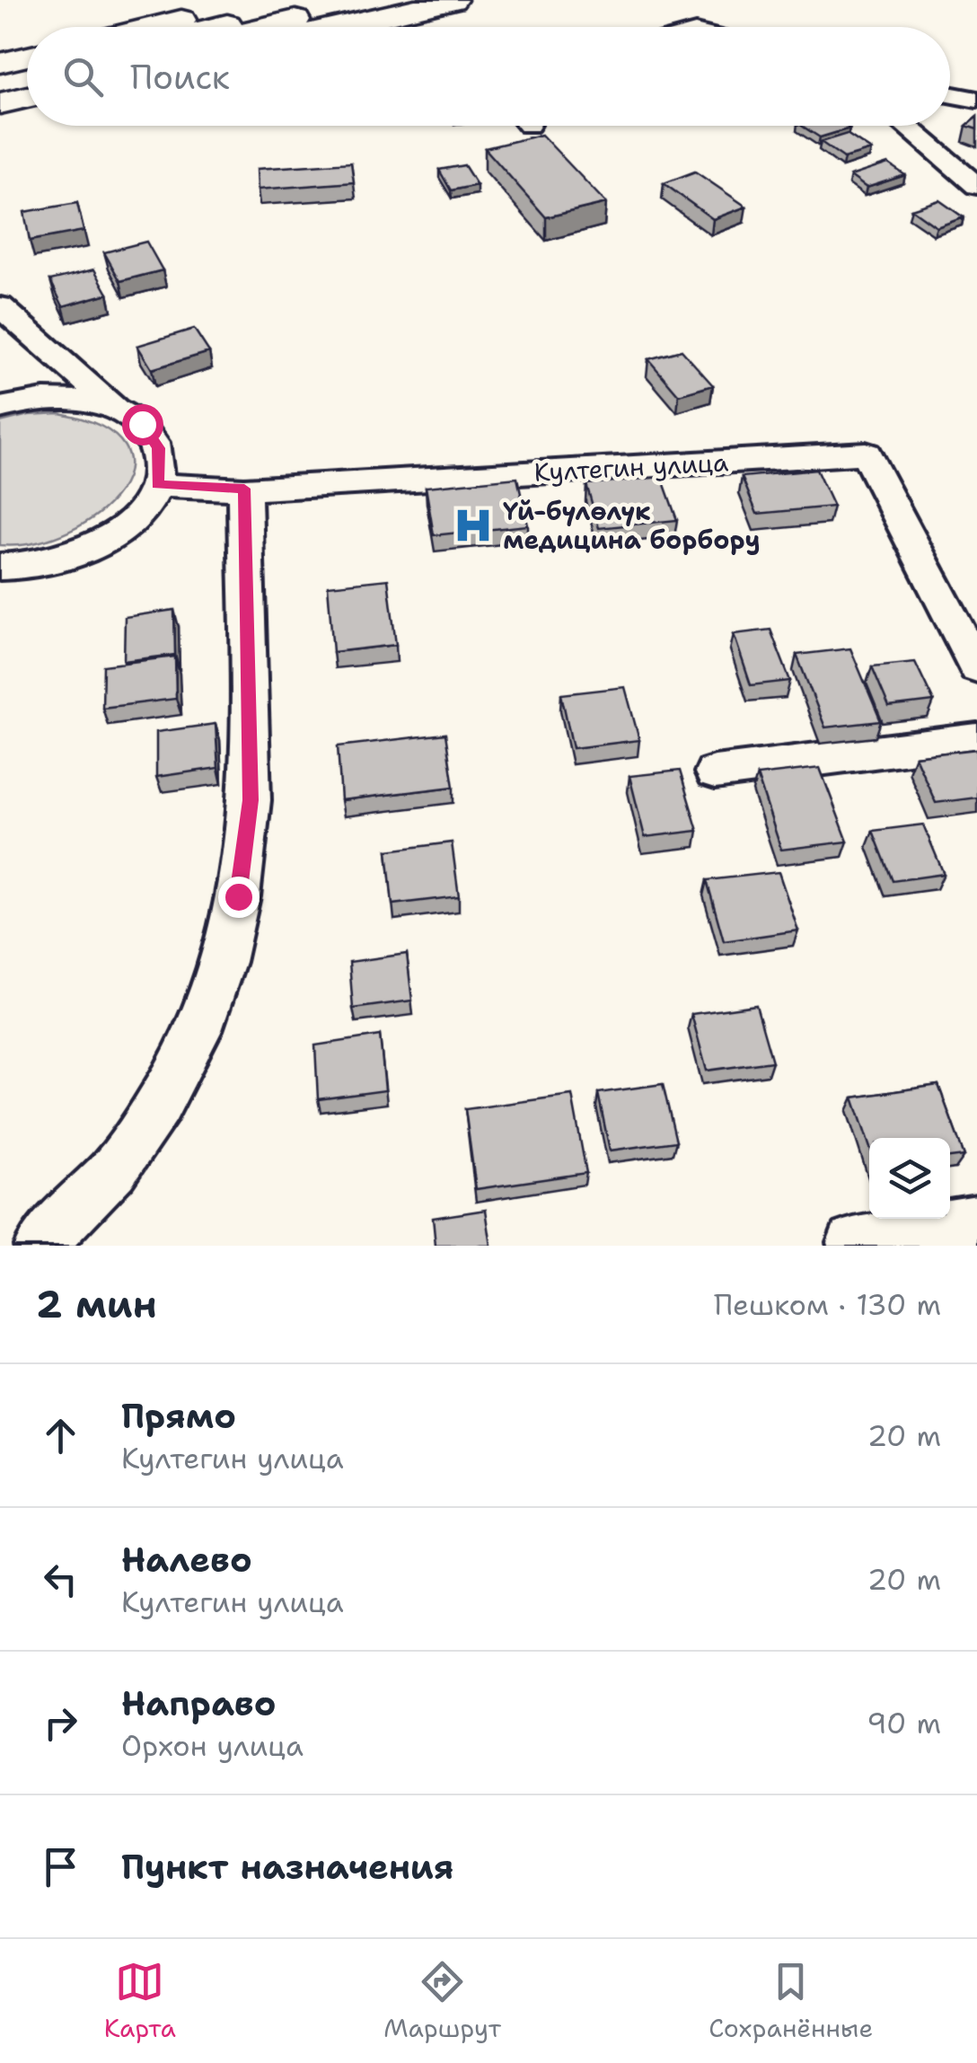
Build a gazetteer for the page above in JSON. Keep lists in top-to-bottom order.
{
  "streets": {
    "street": ["Култегин улица"]
  },
  "places": {
    "hospital": ["Үй-бүлөлүк медицина борбору"]
  },
  "page": {
    "search": "Поиск",
    "heading": ["2 мин", "Пешком · 130 m"],
    "list": [
      ["Прямо", "Култегин улица", "20 m"],
      ["Налево", "Култегин улица", "20 m"],
      ["Направо", "Орхон улица", "90 m"],
      "Пункт назначения"
    ],
    "nav": ["Карта", "Маршрут", "Сохранённые"]
  }
}
